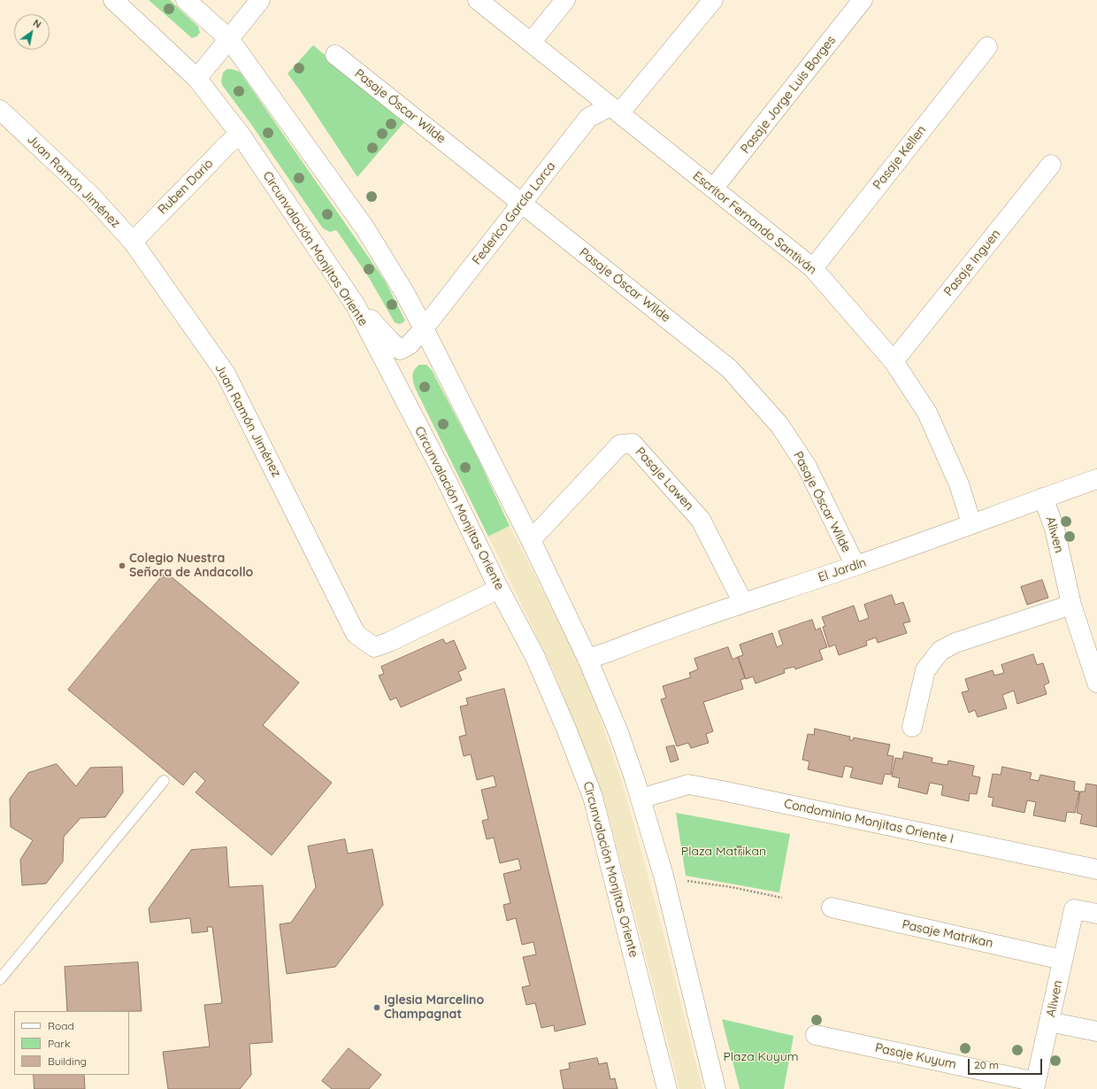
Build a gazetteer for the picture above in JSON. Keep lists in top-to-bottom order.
{
  "streets": {
    "street": [
      "Pasaje Jorge Luis Borges",
      "Pasaje Óscar Wilde",
      "Pasaje Kellen",
      "Juan Ramón Jiménez",
      "Ruben Dario",
      "Federico García Lorca",
      "Escritor Fernando Santiván",
      "Circunvalación Monjitas Oriente",
      "Pasaje Inguen",
      "Pasaje Lawen",
      "Aliwen",
      "El Jardín",
      "Condominio Monjitas Oriente I",
      "Pasaje Matrikan",
      "Pasaje Kuyum"
    ]
  },
  "crossings": [
    ["Pasaje Jorge Luis Borges", "Escritor Fernando Santiván"],
    ["Pasaje Óscar Wilde", "Federico García Lorca"],
    ["Pasaje Óscar Wilde", "El Jardín"],
    ["Pasaje Kellen", "Escritor Fernando Santiván"],
    ["Juan Ramón Jiménez", "Ruben Dario"],
    ["Juan Ramón Jiménez", "Circunvalación Monjitas Oriente"],
    ["Ruben Dario", "Circunvalación Monjitas Oriente"],
    ["Federico García Lorca", "Escritor Fernando Santiván"],
    ["Federico García Lorca", "Circunvalación Monjitas Oriente"],
    ["Escritor Fernando Santiván", "Pasaje Inguen"],
    ["Escritor Fernando Santiván", "El Jardín"],
    ["Pasaje Lawen", "El Jardín"],
    ["Aliwen", "El Jardín"],
    ["Aliwen", "Pasaje Matrikan"],
    ["Aliwen", "Pasaje Kuyum"]
  ],
  "parks": ["Plaza Matrikan", "Plaza Kuyum"],
  "places": ["Colegio Nuestra Señora de Andacollo", "Iglesia Marcelino Champagnat"],
  "legend": ["Road", "Park", "Building"],
  "scale_bar": "20 m",
  "north": "top right"
}
